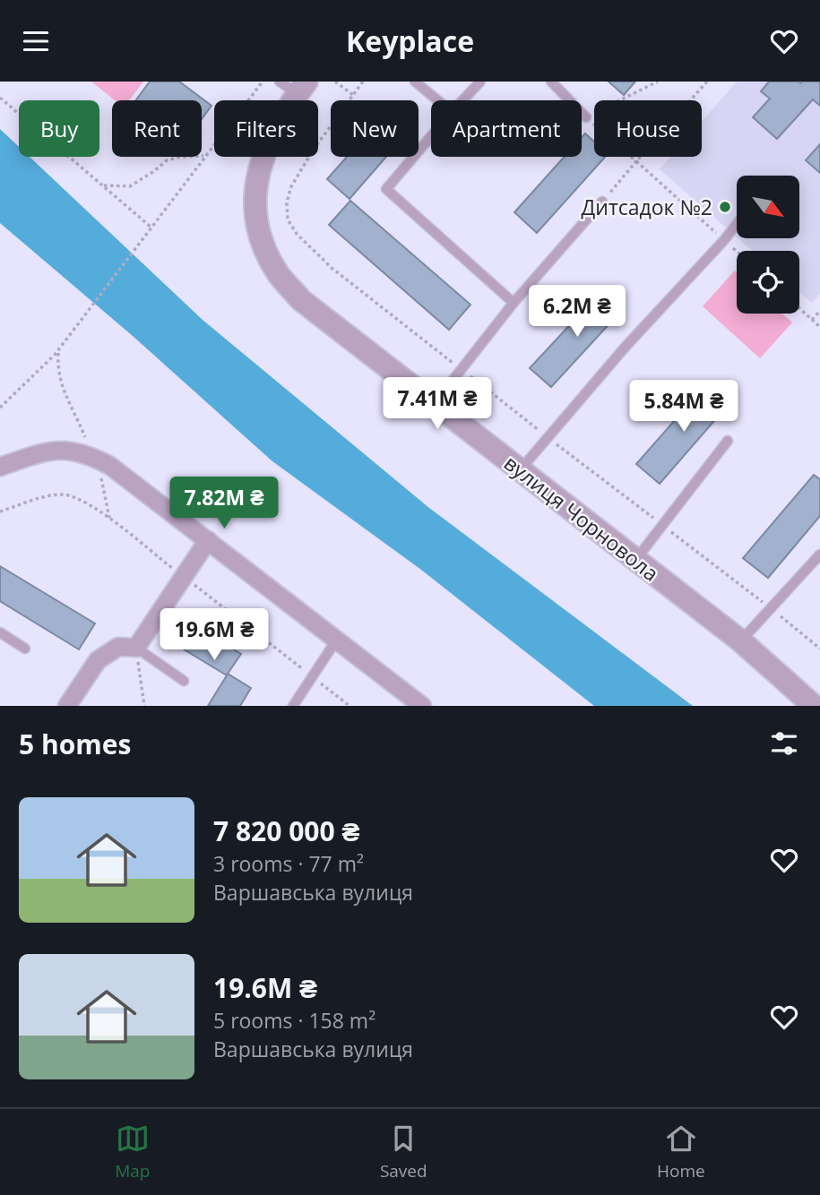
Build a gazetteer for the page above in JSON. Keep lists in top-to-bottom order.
{
  "streets": {
    "street": ["вулиця Чорновола"]
  },
  "places": ["Дитсадок №2"],
  "north": "bottom right",
  "page": {
    "header": "Keyplace",
    "chip": [
      "Buy",
      "Rent",
      "Filters",
      "New",
      "Apartment",
      "House"
    ],
    "price": [
      "6.2M ₴",
      "7.41M ₴",
      "5.84M ₴",
      "7.82M ₴",
      "19.6M ₴"
    ],
    "heading": "5 homes",
    "list": [
      {
        "name": "7 820 000 ₴",
        "note": "3 rooms · 77 m² · Варшавська вулиця"
      },
      {
        "name": "19.6M ₴",
        "note": "5 rooms · 158 m² · Варшавська вулиця"
      }
    ],
    "tabs": ["Map", "Saved", "Home"]
  }
}
